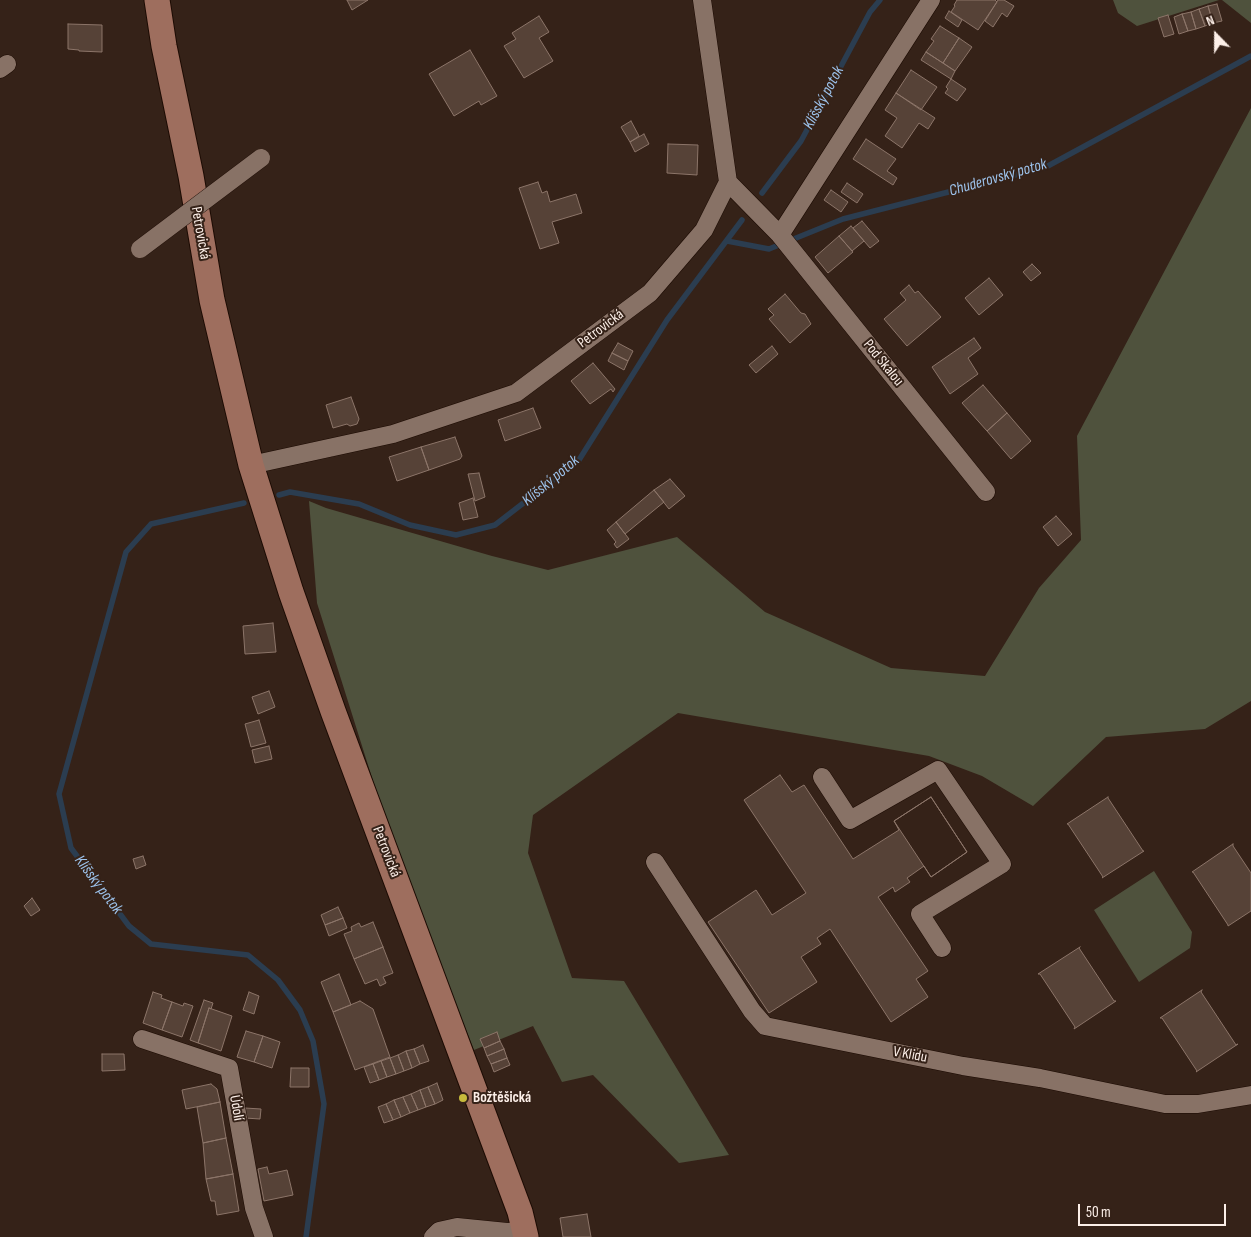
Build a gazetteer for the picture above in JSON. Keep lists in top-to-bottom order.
{
  "streets": {
    "main road": ["Petrovická"],
    "street": ["Pod Skalou", "V Klidu", "Údolí"]
  },
  "crossings": [
    ["Petrovická", "Pod Skalou"]
  ],
  "water": ["Klíšský potok", "Chuderovský potok"],
  "places": ["Božtěšická"],
  "scale_bar": "50 m",
  "north": "top"
}
